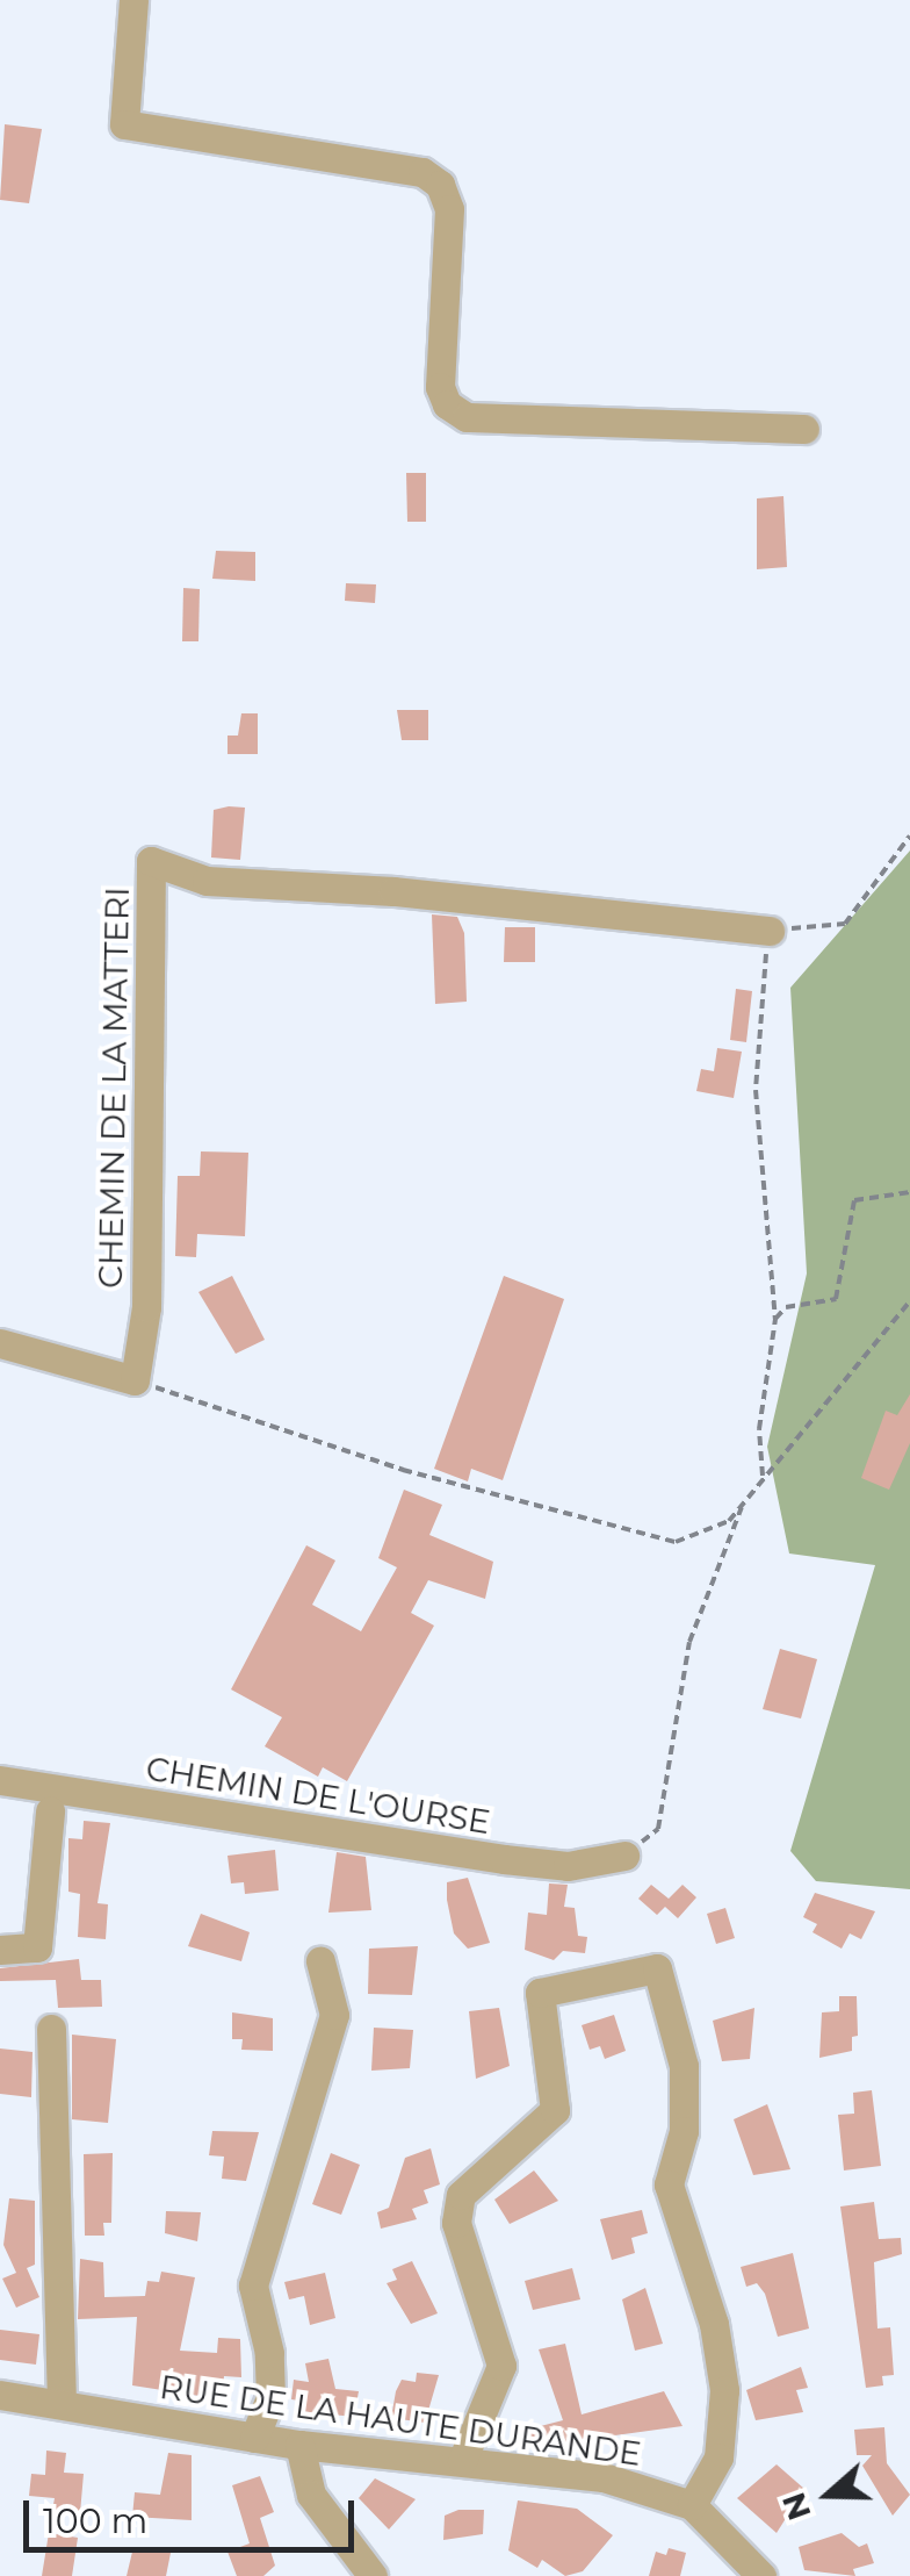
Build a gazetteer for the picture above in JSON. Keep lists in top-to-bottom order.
{
  "streets": {
    "street": ["CHEMIN DE LA MATTERI", "CHEMIN DE L'OURSE", "RUE DE LA HAUTE DURANDE"]
  },
  "scale_bar": "100 m",
  "north": "left"
}
